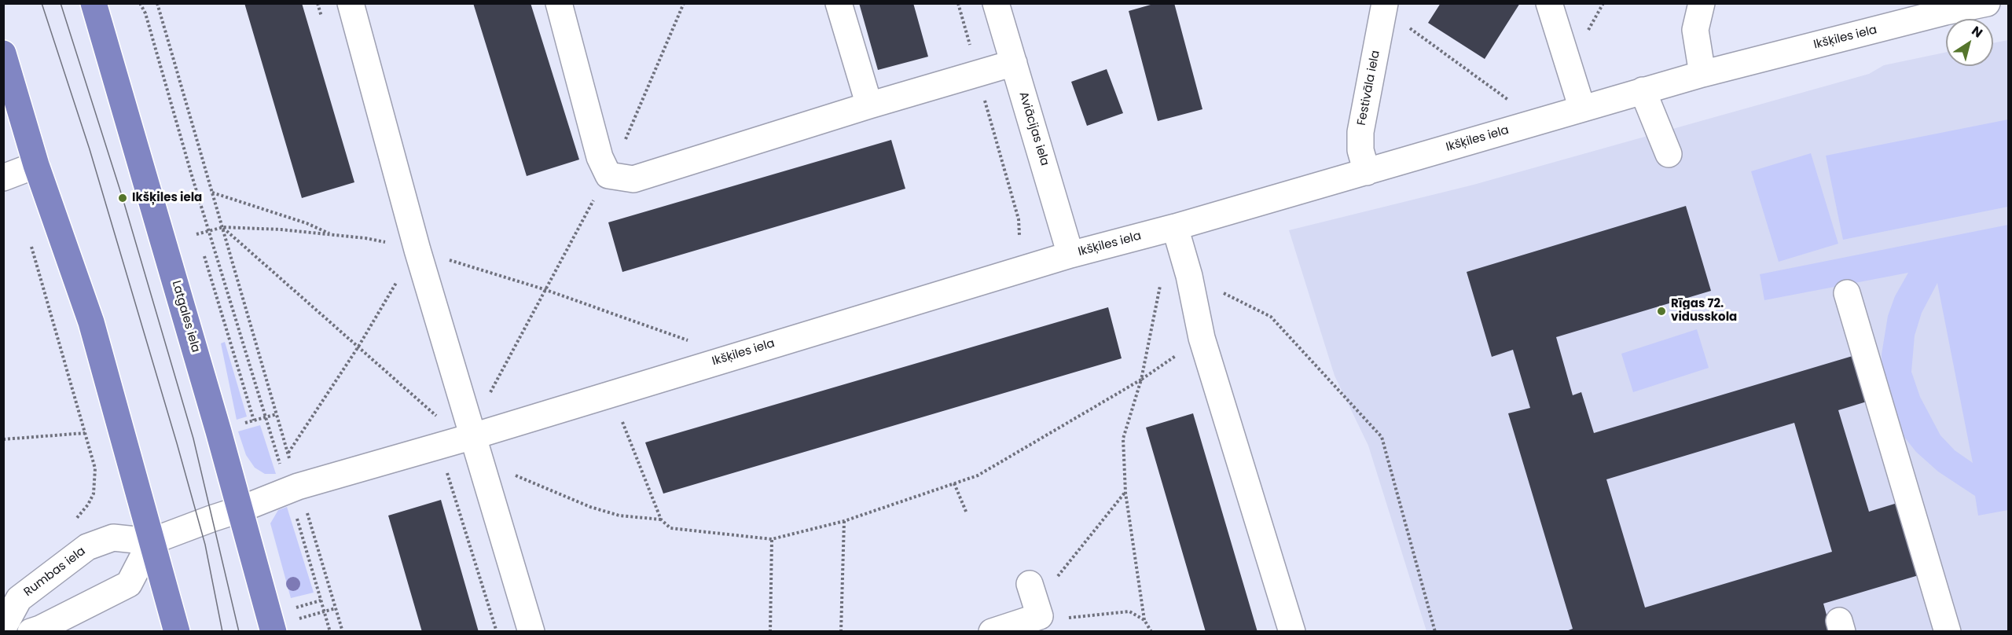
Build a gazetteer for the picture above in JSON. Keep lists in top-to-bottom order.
{
  "streets": {
    "highway": ["Latgales iela"],
    "street": [
      "Ikšķiles iela",
      "Festivāla iela",
      "Aviācijas iela",
      "Rumbas iela"
    ]
  },
  "crossings": [
    ["Ikšķiles iela", "Festivāla iela"],
    ["Ikšķiles iela", "Aviācijas iela"],
    ["Ikšķiles iela", "Latgales iela"],
    ["Ikšķiles iela", "Rumbas iela"],
    ["Latgales iela", "Rumbas iela"]
  ],
  "places": ["Ikšķiles iela", "Rīgas 72. vidusskola"],
  "north": "top right"
}
